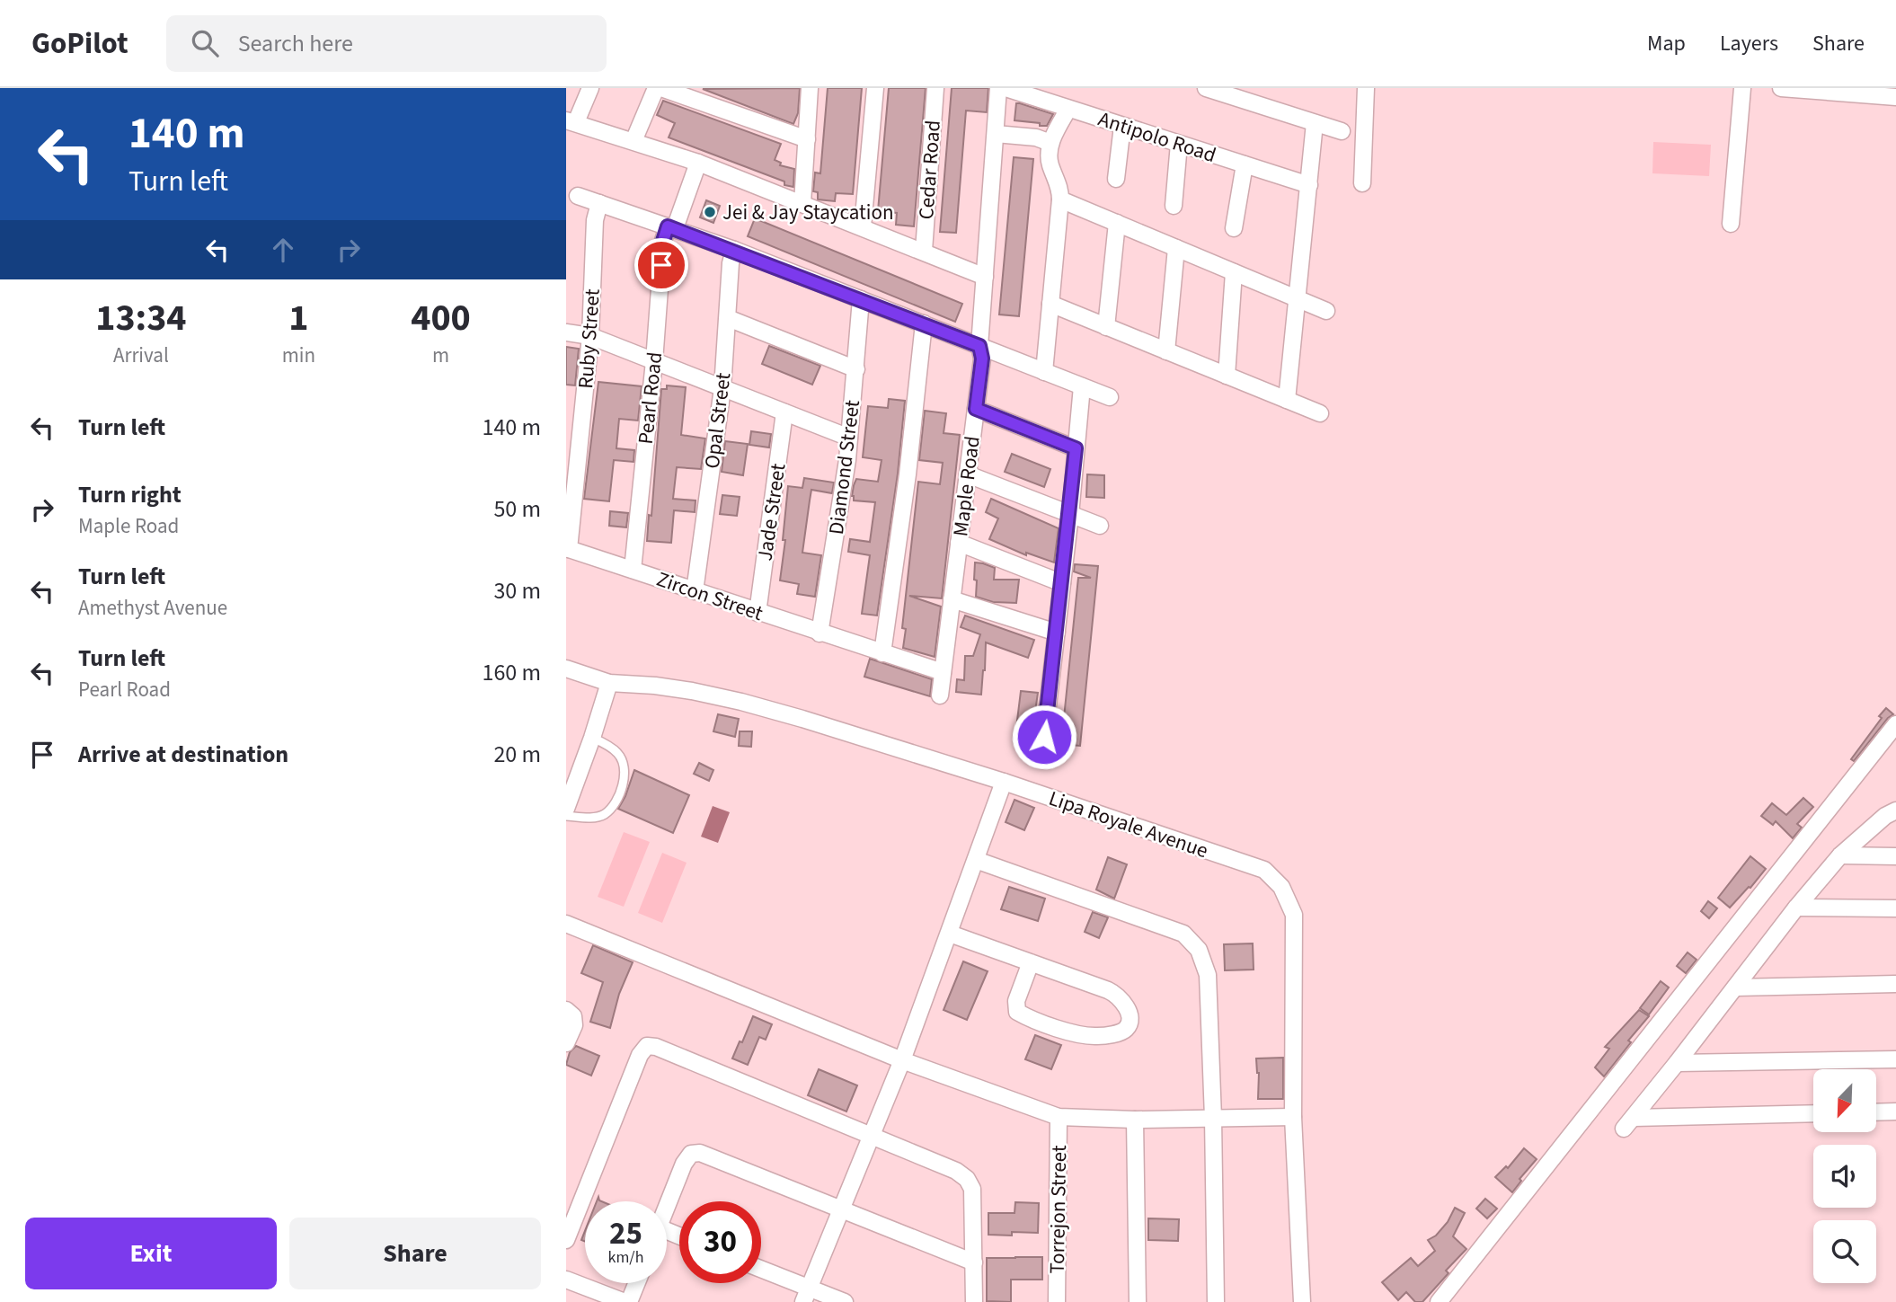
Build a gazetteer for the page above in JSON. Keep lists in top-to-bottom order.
{
  "streets": {
    "street": [
      "Antipolo Road",
      "Cedar Road",
      "Ruby Street",
      "Pearl Road",
      "Opal Street",
      "Diamond Street",
      "Maple Road",
      "Jade Street",
      "Zircon Street",
      "Lipa Royale Avenue",
      "Torrejon Street"
    ]
  },
  "crossings": [
    ["Ruby Street", "Zircon Street"],
    ["Pearl Road", "Zircon Street"],
    ["Opal Street", "Zircon Street"],
    ["Diamond Street", "Zircon Street"],
    ["Maple Road", "Zircon Street"],
    ["Jade Street", "Zircon Street"]
  ],
  "places": ["Jei & Jay Staycation"],
  "north": "bottom left",
  "page": {
    "header": "GoPilot",
    "search": "Search here",
    "nav": ["Map", "Layers", "Share"],
    "turn": ["140 m", "Turn left"],
    "eta": [
      "13:34",
      "Arrival",
      "1",
      "min",
      "400",
      "m"
    ],
    "list": [
      {
        "name": "Turn left",
        "value": "140 m"
      },
      {
        "name": "Turn right",
        "note": "Maple Road",
        "value": "50 m"
      },
      {
        "name": "Turn left",
        "note": "Amethyst Avenue",
        "value": "30 m"
      },
      {
        "name": "Turn left",
        "note": "Pearl Road",
        "value": "160 m"
      },
      {
        "name": "Arrive at destination",
        "value": "20 m"
      }
    ],
    "speed": "25 km/h",
    "limit": "30",
    "buttons": ["Exit", "Share"]
  }
}
